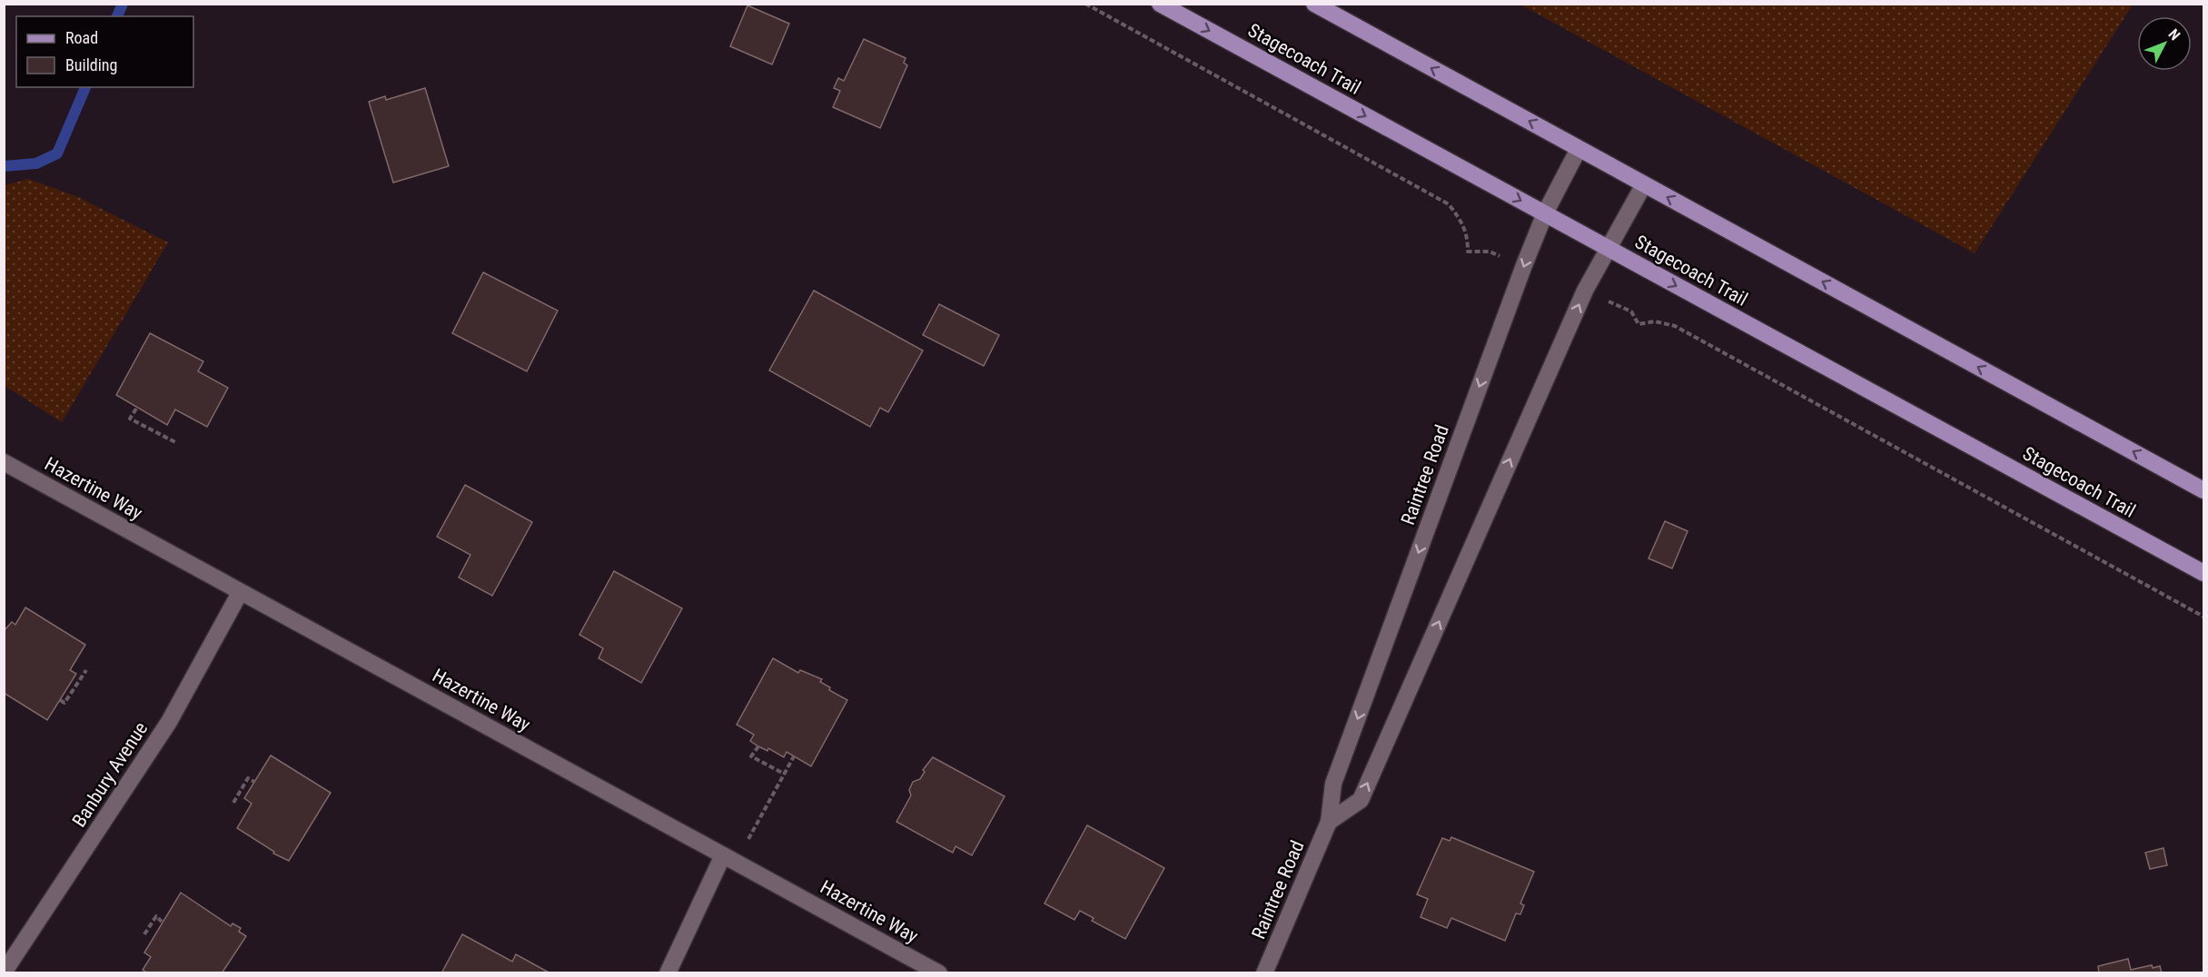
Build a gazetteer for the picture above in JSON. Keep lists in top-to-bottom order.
{
  "streets": {
    "main road": ["Stagecoach Trail"],
    "street": ["Raintree Road", "Hazertine Way", "Banbury Avenue"]
  },
  "crossings": [
    ["Stagecoach Trail", "Raintree Road"],
    ["Hazertine Way", "Banbury Avenue"]
  ],
  "legend": ["Road", "Building"],
  "north": "top right"
}
